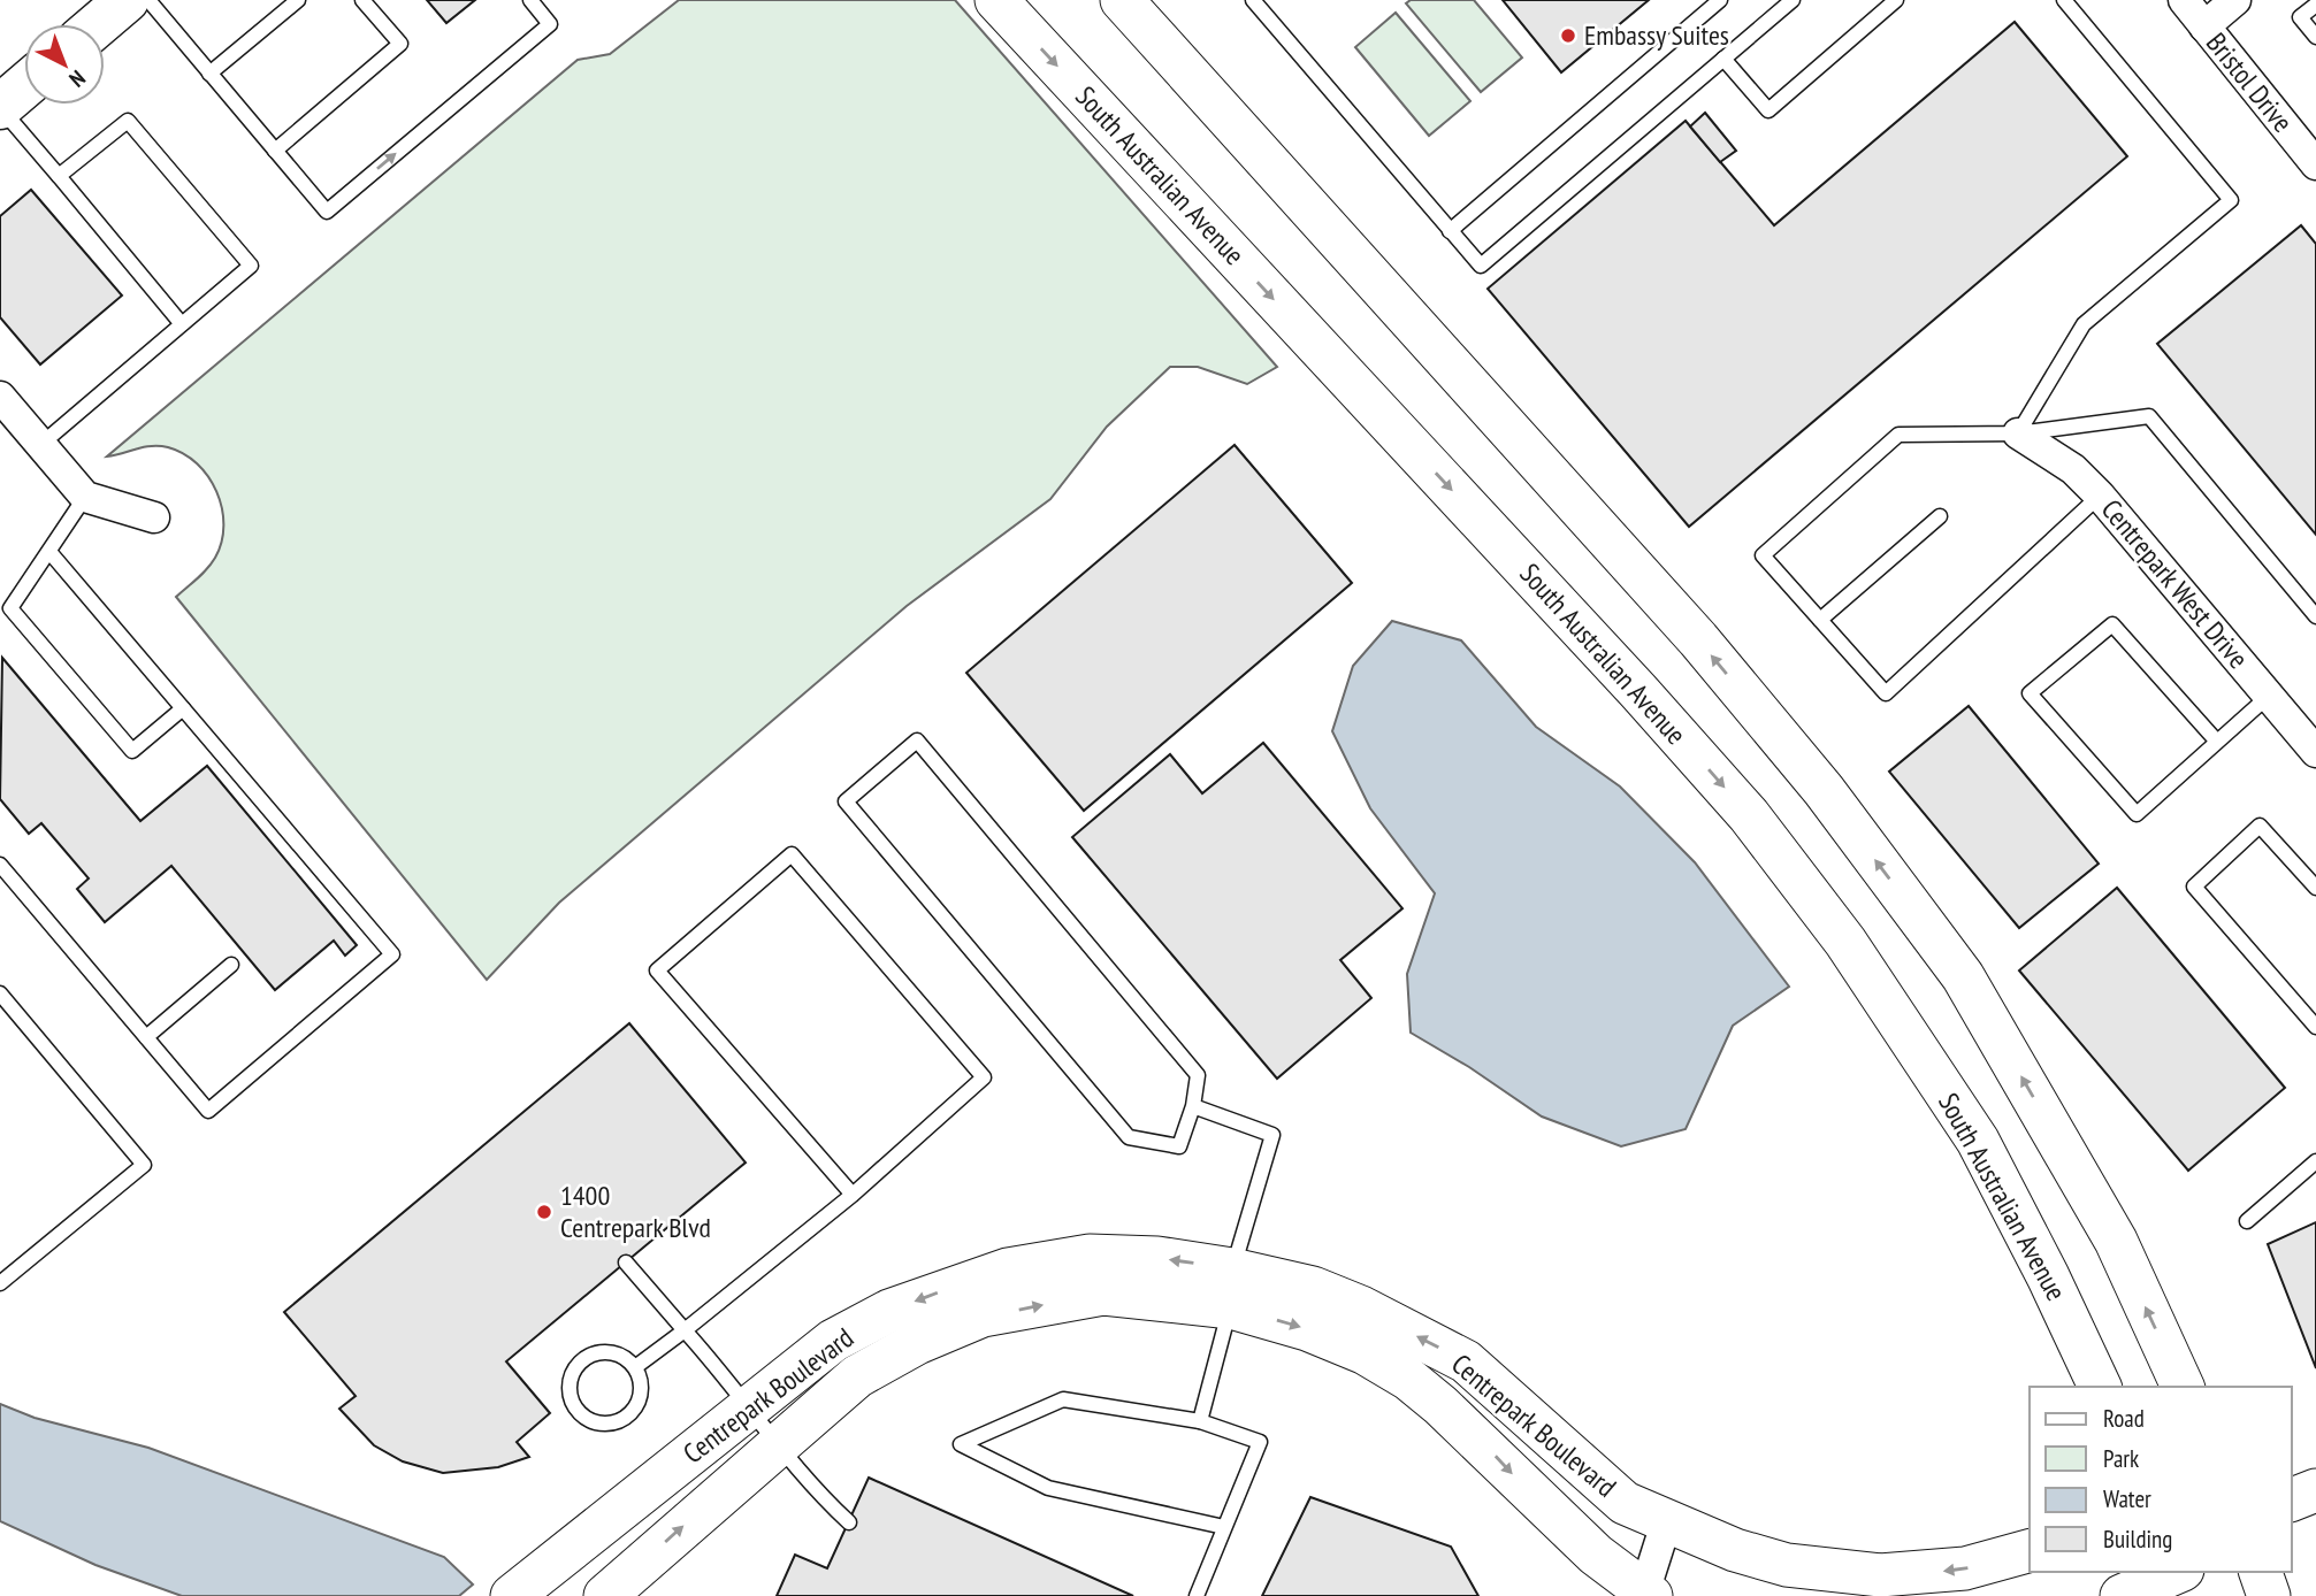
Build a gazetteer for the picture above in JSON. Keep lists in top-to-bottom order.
{
  "streets": {
    "main road": ["South Australian Avenue", "Centrepark Boulevard"],
    "street": ["Bristol Drive", "Centrepark West Drive"]
  },
  "places": ["Embassy Suites", "1400 Centrepark Blvd"],
  "legend": [
    "Road",
    "Park",
    "Water",
    "Building"
  ],
  "north": "bottom right"
}
